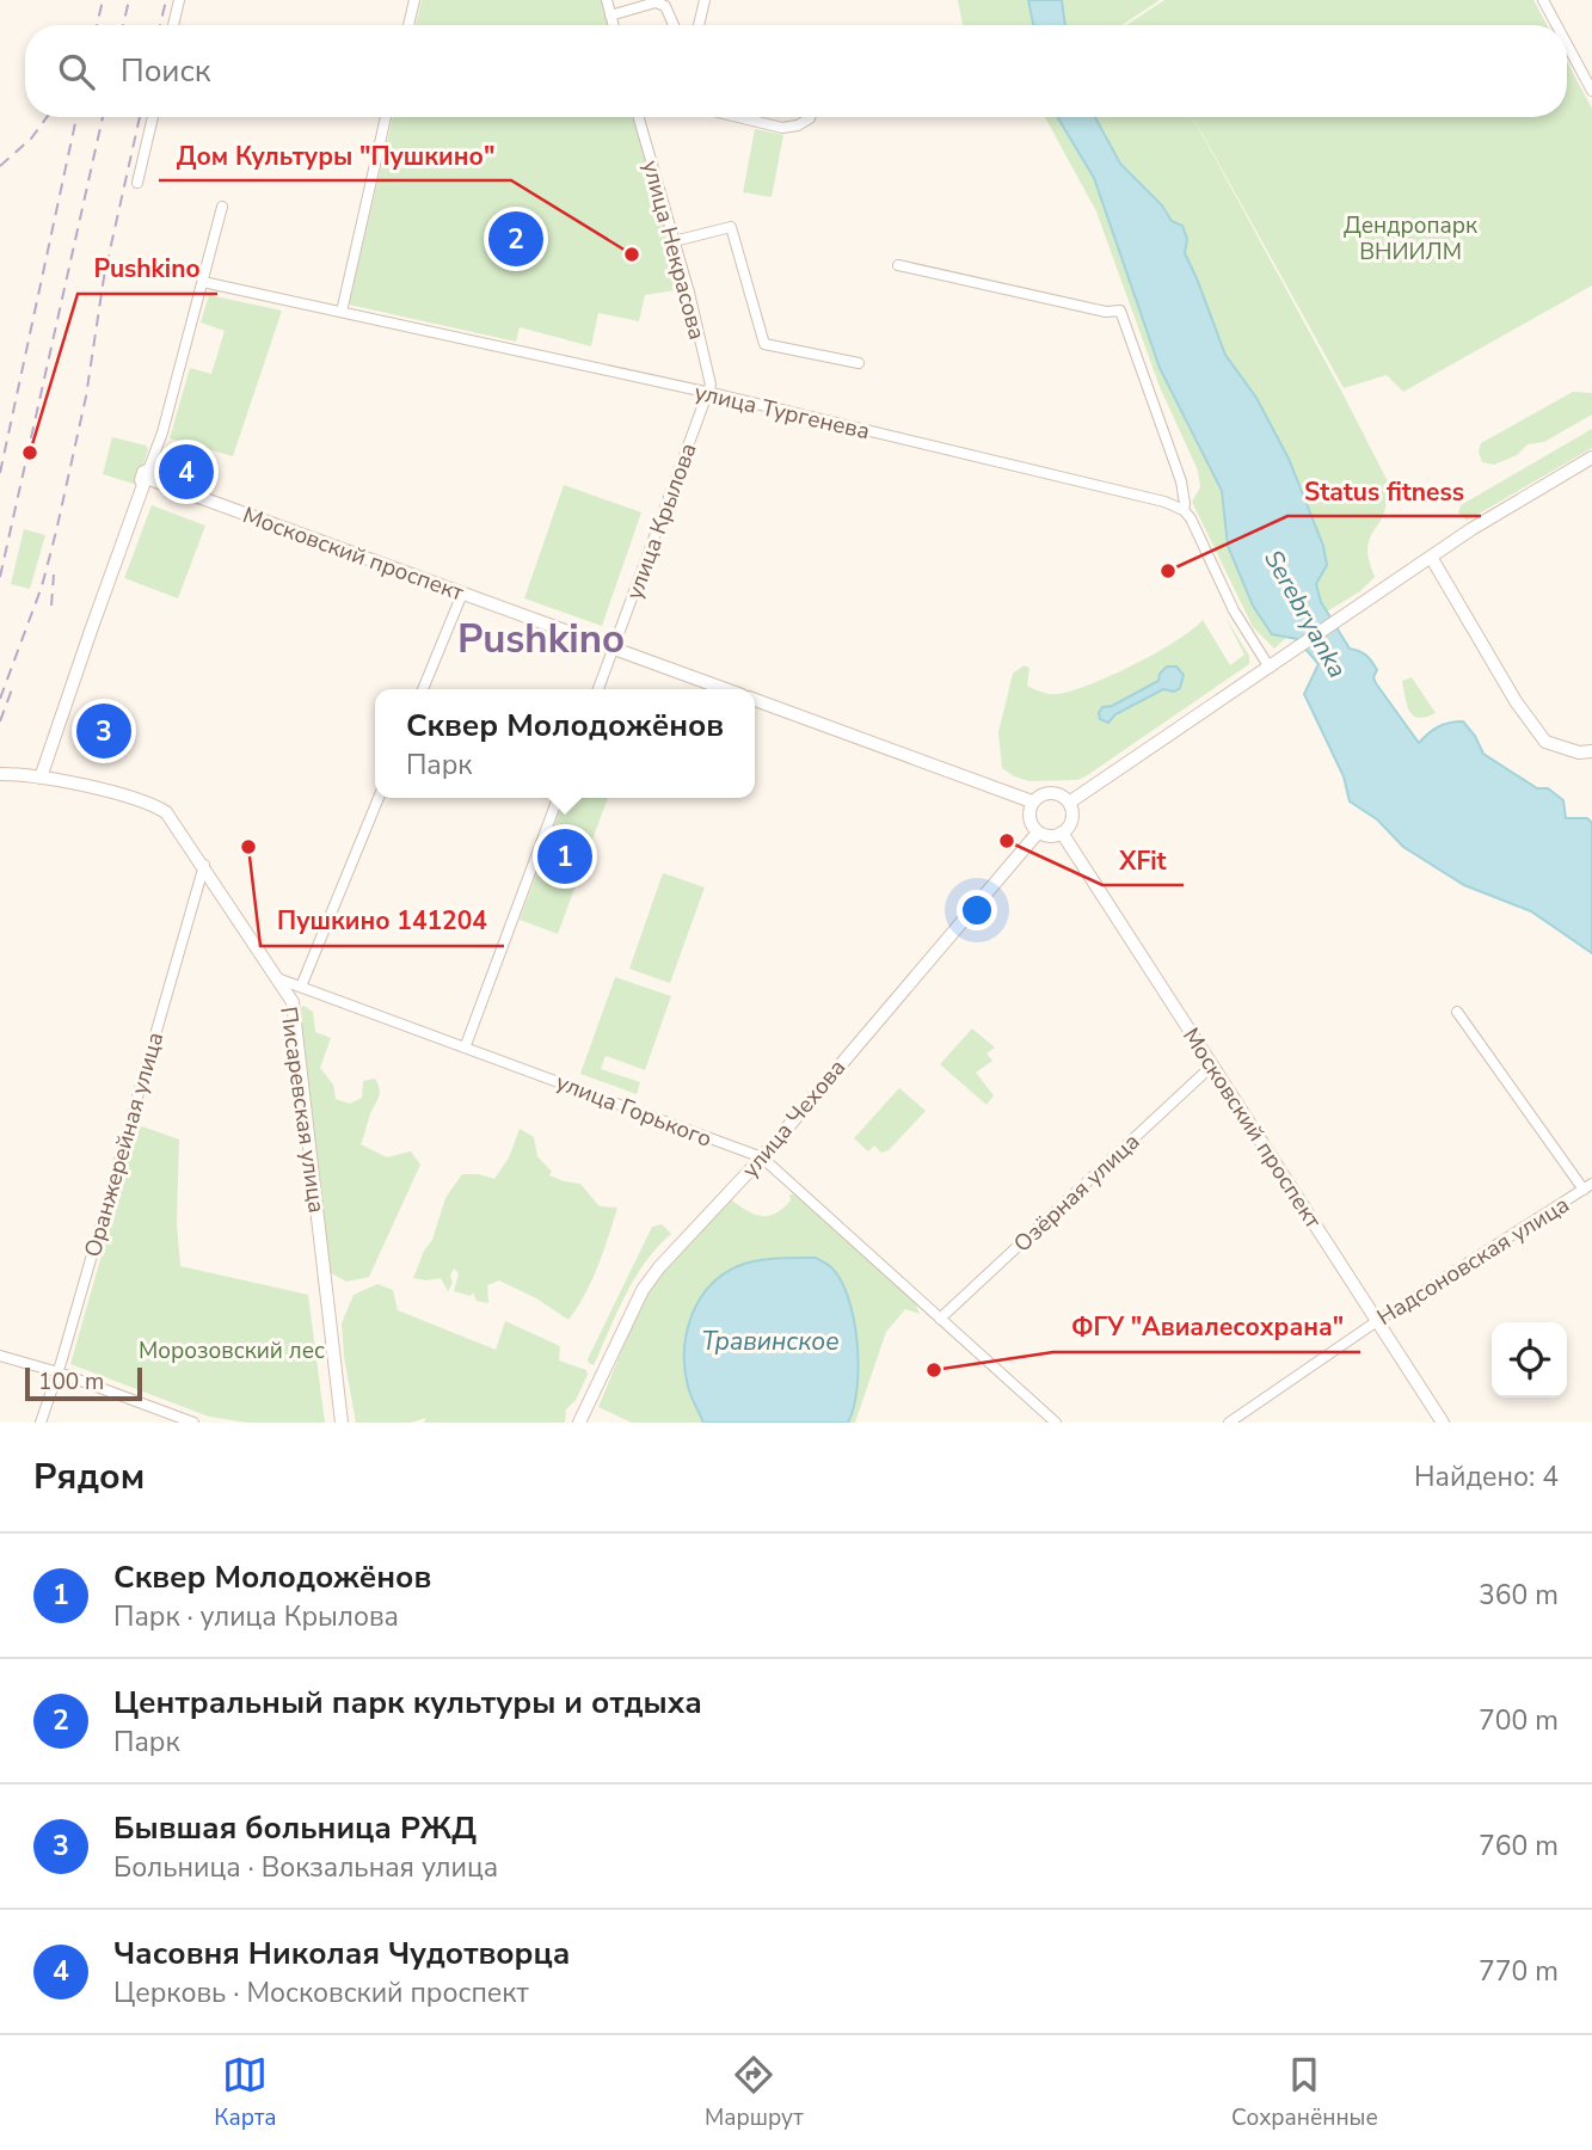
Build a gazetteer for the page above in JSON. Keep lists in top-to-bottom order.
{
  "streets": {
    "main road": ["Московский проспект", "Писаревская улица", "улица Чехова"],
    "street": [
      "улица Некрасова",
      "улица Тургенева",
      "улица Крылова",
      "улица Горького",
      "Оранжерейная улица",
      "Озёрная улица",
      "Надсоновская улица"
    ]
  },
  "crossings": [
    ["улица Некрасова", "улица Тургенева"],
    ["улица Некрасова", "улица Крылова"],
    ["улица Тургенева", "улица Крылова"],
    ["улица Крылова", "Московский проспект"],
    ["Московский проспект", "улица Чехова"],
    ["Московский проспект", "Озёрная улица"],
    ["Московский проспект", "Надсоновская улица"],
    ["Писаревская улица", "улица Горького"],
    ["Писаревская улица", "Оранжерейная улица"],
    ["улица Горького", "улица Чехова"],
    ["улица Горького", "Озёрная улица"]
  ],
  "districts": ["Pushkino"],
  "water": ["Serebryanka", "Травинское"],
  "parks": ["Дендропарк ВНИИЛМ", "Морозовский лес"],
  "places": [
    "Дом Культуры \"Пушкино\"",
    "Pushkino",
    "Status fitness",
    "XFit",
    "Пушкино 141204",
    "ФГУ \"Авиалесохрана\""
  ],
  "scale_bar": "100 m",
  "page": {
    "search": "Поиск",
    "pins": [
      "2",
      "4",
      "3",
      "1"
    ],
    "popup": ["Сквер Молодожёнов", "Парк"],
    "scale": "100 m",
    "heading": ["Рядом", "Найдено: 4"],
    "list": [
      {
        "mark": "1",
        "name": "Сквер Молодожёнов",
        "note": "Парк · улица Крылова",
        "value": "360 m"
      },
      {
        "mark": "2",
        "name": "Центральный парк культуры и отдыха",
        "note": "Парк",
        "value": "700 m"
      },
      {
        "mark": "3",
        "name": "Бывшая больница РЖД",
        "note": "Больница · Вокзальная улица",
        "value": "760 m"
      },
      {
        "mark": "4",
        "name": "Часовня Николая Чудотворца",
        "note": "Церковь · Московский проспект",
        "value": "770 m"
      }
    ],
    "nav": ["Карта", "Маршрут", "Сохранённые"]
  }
}
